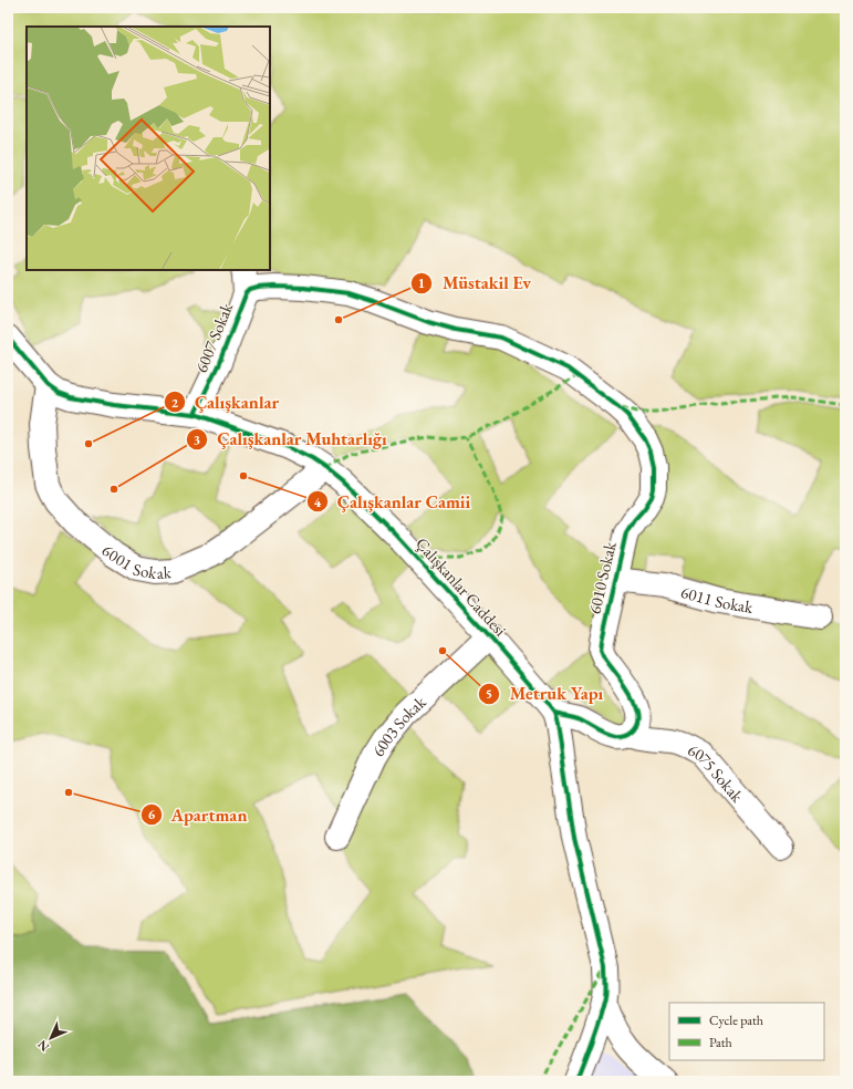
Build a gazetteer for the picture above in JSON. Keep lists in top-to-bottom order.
{
  "streets": {
    "street": [
      "6007 Sokak",
      "6001 Sokak",
      "6010 Sokak",
      "Çalışkanlar Caddesi",
      "6011 Sokak",
      "6003 Sokak",
      "6075 Sokak"
    ]
  },
  "crossings": [
    ["6007 Sokak", "6010 Sokak"],
    ["6007 Sokak", "Çalışkanlar Caddesi"],
    ["6001 Sokak", "Çalışkanlar Caddesi"],
    ["6010 Sokak", "6011 Sokak"],
    ["6010 Sokak", "6075 Sokak"],
    ["Çalışkanlar Caddesi", "6003 Sokak"],
    ["Çalışkanlar Caddesi", "6075 Sokak"]
  ],
  "places": [
    "Müstakil Ev",
    "Çalışkanlar",
    "Çalışkanlar Camii",
    "Çalışkanlar Muhtarlığı",
    "Metruk Yapı",
    "Apartman"
  ],
  "legend": ["Cycle path", "Path"],
  "north": "bottom left"
}
